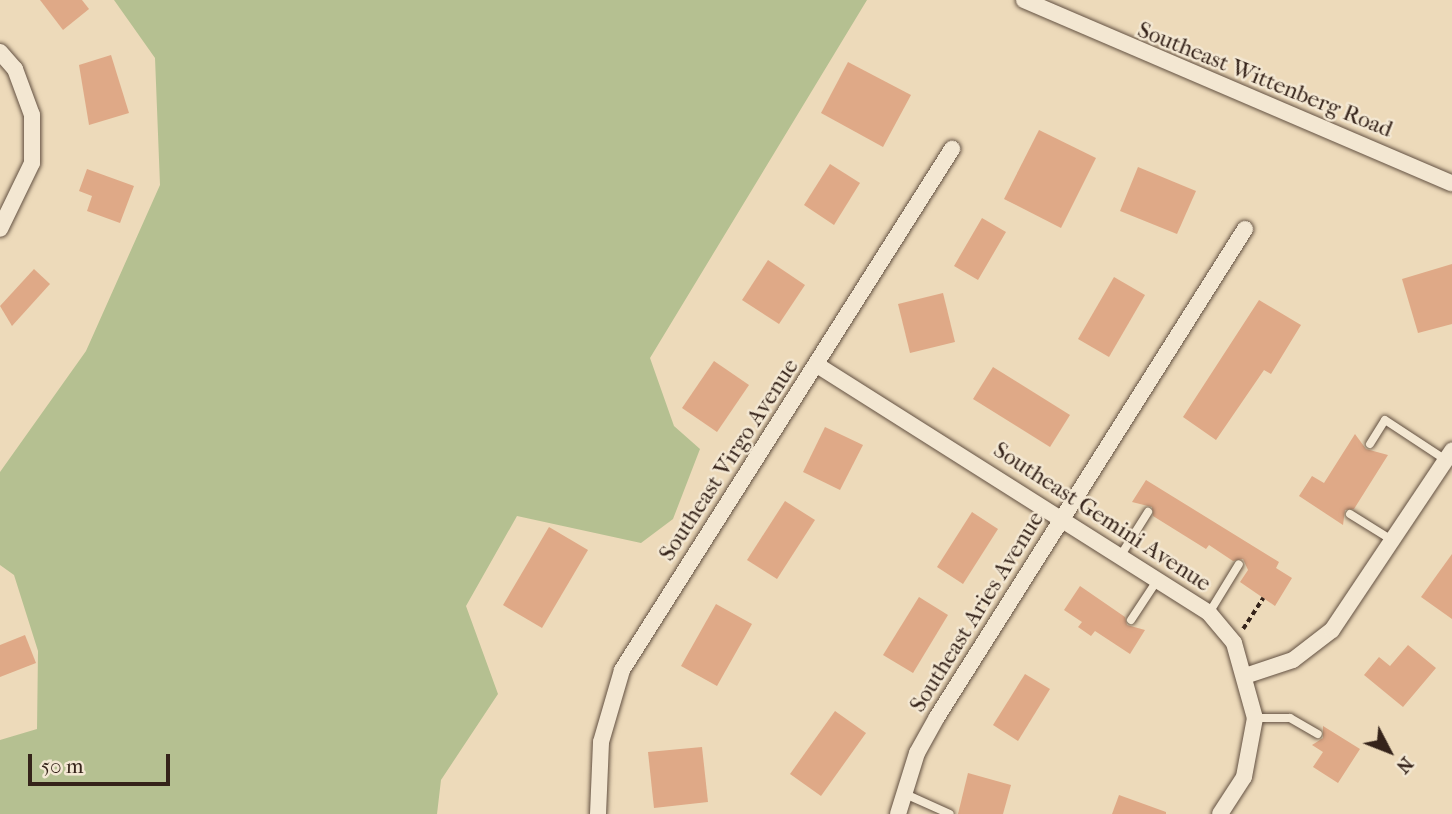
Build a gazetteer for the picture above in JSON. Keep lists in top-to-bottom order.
{
  "streets": {
    "street": [
      "Southeast Wittenberg Road",
      "Southeast Virgo Avenue",
      "Southeast Gemini Avenue",
      "Southeast Aries Avenue"
    ]
  },
  "crossings": [
    ["Southeast Virgo Avenue", "Southeast Gemini Avenue"],
    ["Southeast Gemini Avenue", "Southeast Aries Avenue"]
  ],
  "scale_bar": "50 m",
  "north": "bottom right"
}
